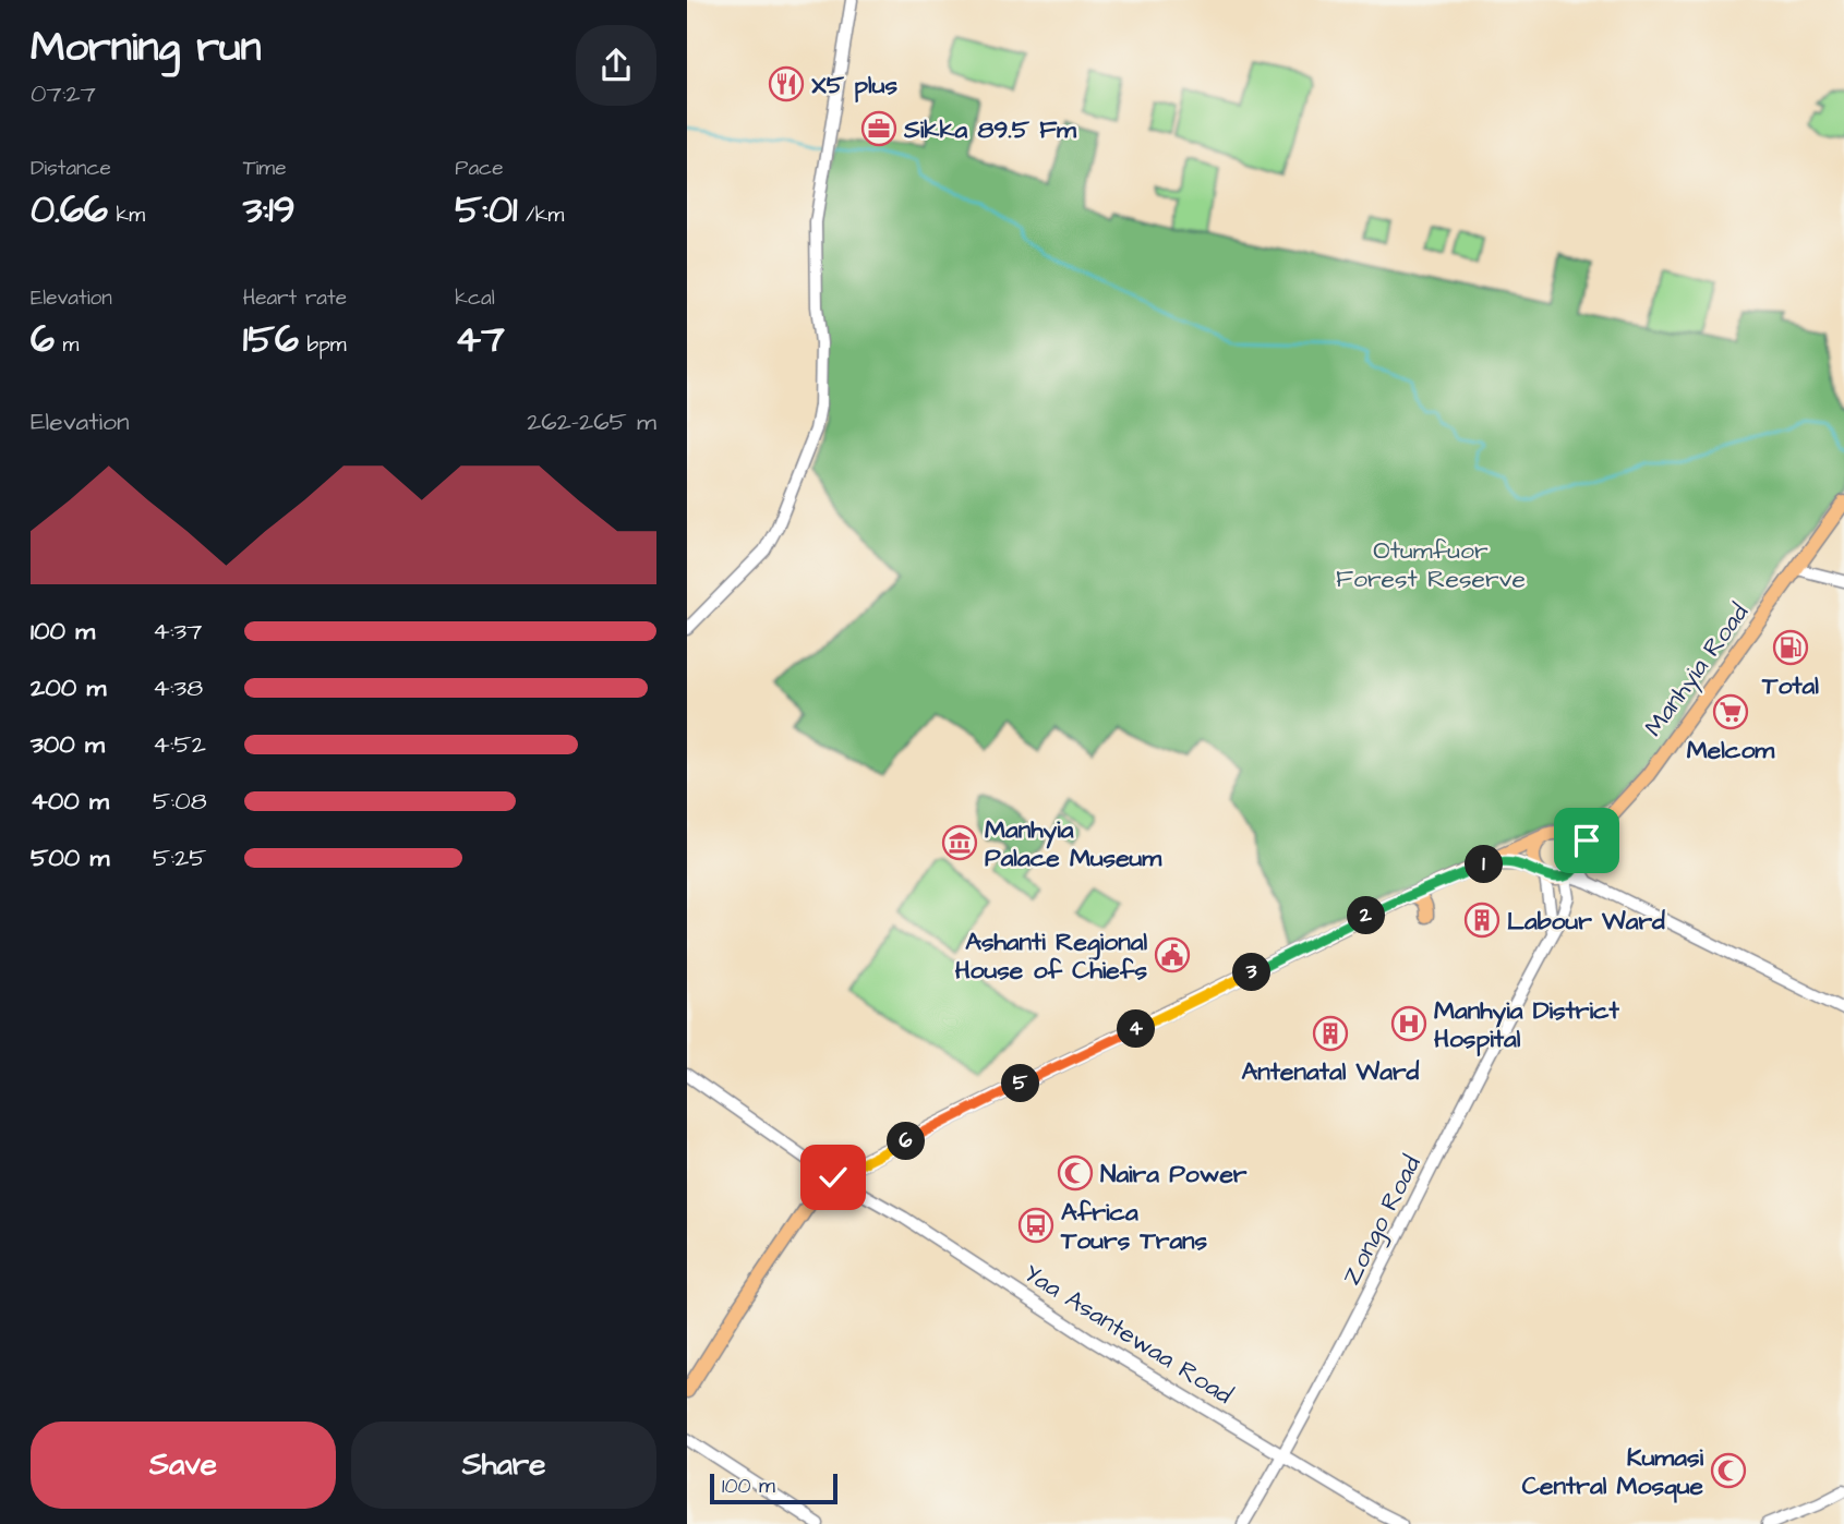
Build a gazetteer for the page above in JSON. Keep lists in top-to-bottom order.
{
  "streets": {
    "main road": ["Manhyia Road"],
    "street": ["Zongo Road", "Yaa Asantewaa Road"]
  },
  "crossings": [
    ["Manhyia Road", "Zongo Road"],
    ["Manhyia Road", "Yaa Asantewaa Road"],
    ["Zongo Road", "Yaa Asantewaa Road"]
  ],
  "parks": ["Otumfuor Forest Reserve"],
  "places": {
    "restaurant": ["X5 plus"],
    "office": ["Sikka 89.5 Fm"],
    "fuel station": ["Total"],
    "supermarket": ["Melcom"],
    "museum": ["Manhyia Palace Museum"],
    "building": ["Labour Ward", "Antenatal Ward"],
    "public building": ["Ashanti Regional House of Chiefs"],
    "hospital": ["Manhyia District Hospital"],
    "mosque": ["Naira Power", "Kumasi Central Mosque"],
    "bus stop": ["Africa Tours Trans"]
  },
  "scale_bar": "100 m",
  "page": {
    "heading": ["Morning run", "07:27"],
    "stats": [
      ["Distance", "0.66 km"],
      ["Time", "3:19"],
      ["Pace", "5:01 /km"],
      ["Elevation", "6 m"],
      ["Heart rate", "156 bpm"],
      ["kcal", "47"]
    ],
    "chart": ["Elevation", "262–265 m"],
    "list": [
      {
        "name": "100 m",
        "note": "4:37"
      },
      {
        "name": "200 m",
        "note": "4:38"
      },
      {
        "name": "300 m",
        "note": "4:52"
      },
      {
        "name": "400 m",
        "note": "5:08"
      },
      {
        "name": "500 m",
        "note": "5:25"
      }
    ],
    "pins": [
      "1",
      "2",
      "3",
      "4",
      "5",
      "6"
    ],
    "buttons": ["Save", "Share"],
    "scale": "100 m"
  }
}
